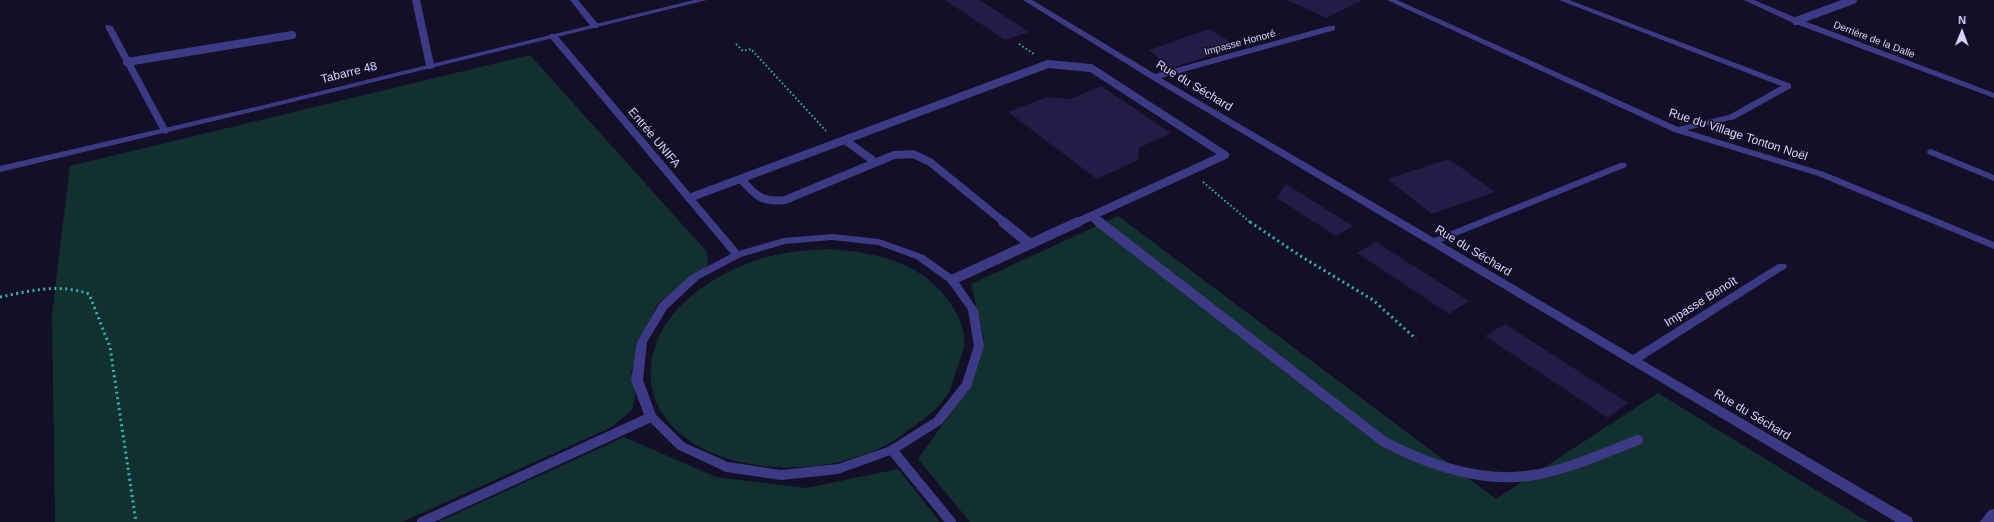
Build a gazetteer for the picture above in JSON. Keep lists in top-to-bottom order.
{
  "streets": {
    "street": [
      "Derrière de la Dalle",
      "Impasse Honoré",
      "Tabarre 48",
      "Rue du Séchard",
      "Rue du Village Tonton Noël",
      "Entrée UNIFA",
      "Impasse Benoît"
    ]
  },
  "crossings": [
    ["Impasse Honoré", "Rue du Séchard"],
    ["Tabarre 48", "Entrée UNIFA"],
    ["Rue du Séchard", "Impasse Benoît"]
  ],
  "north": "top"
}
